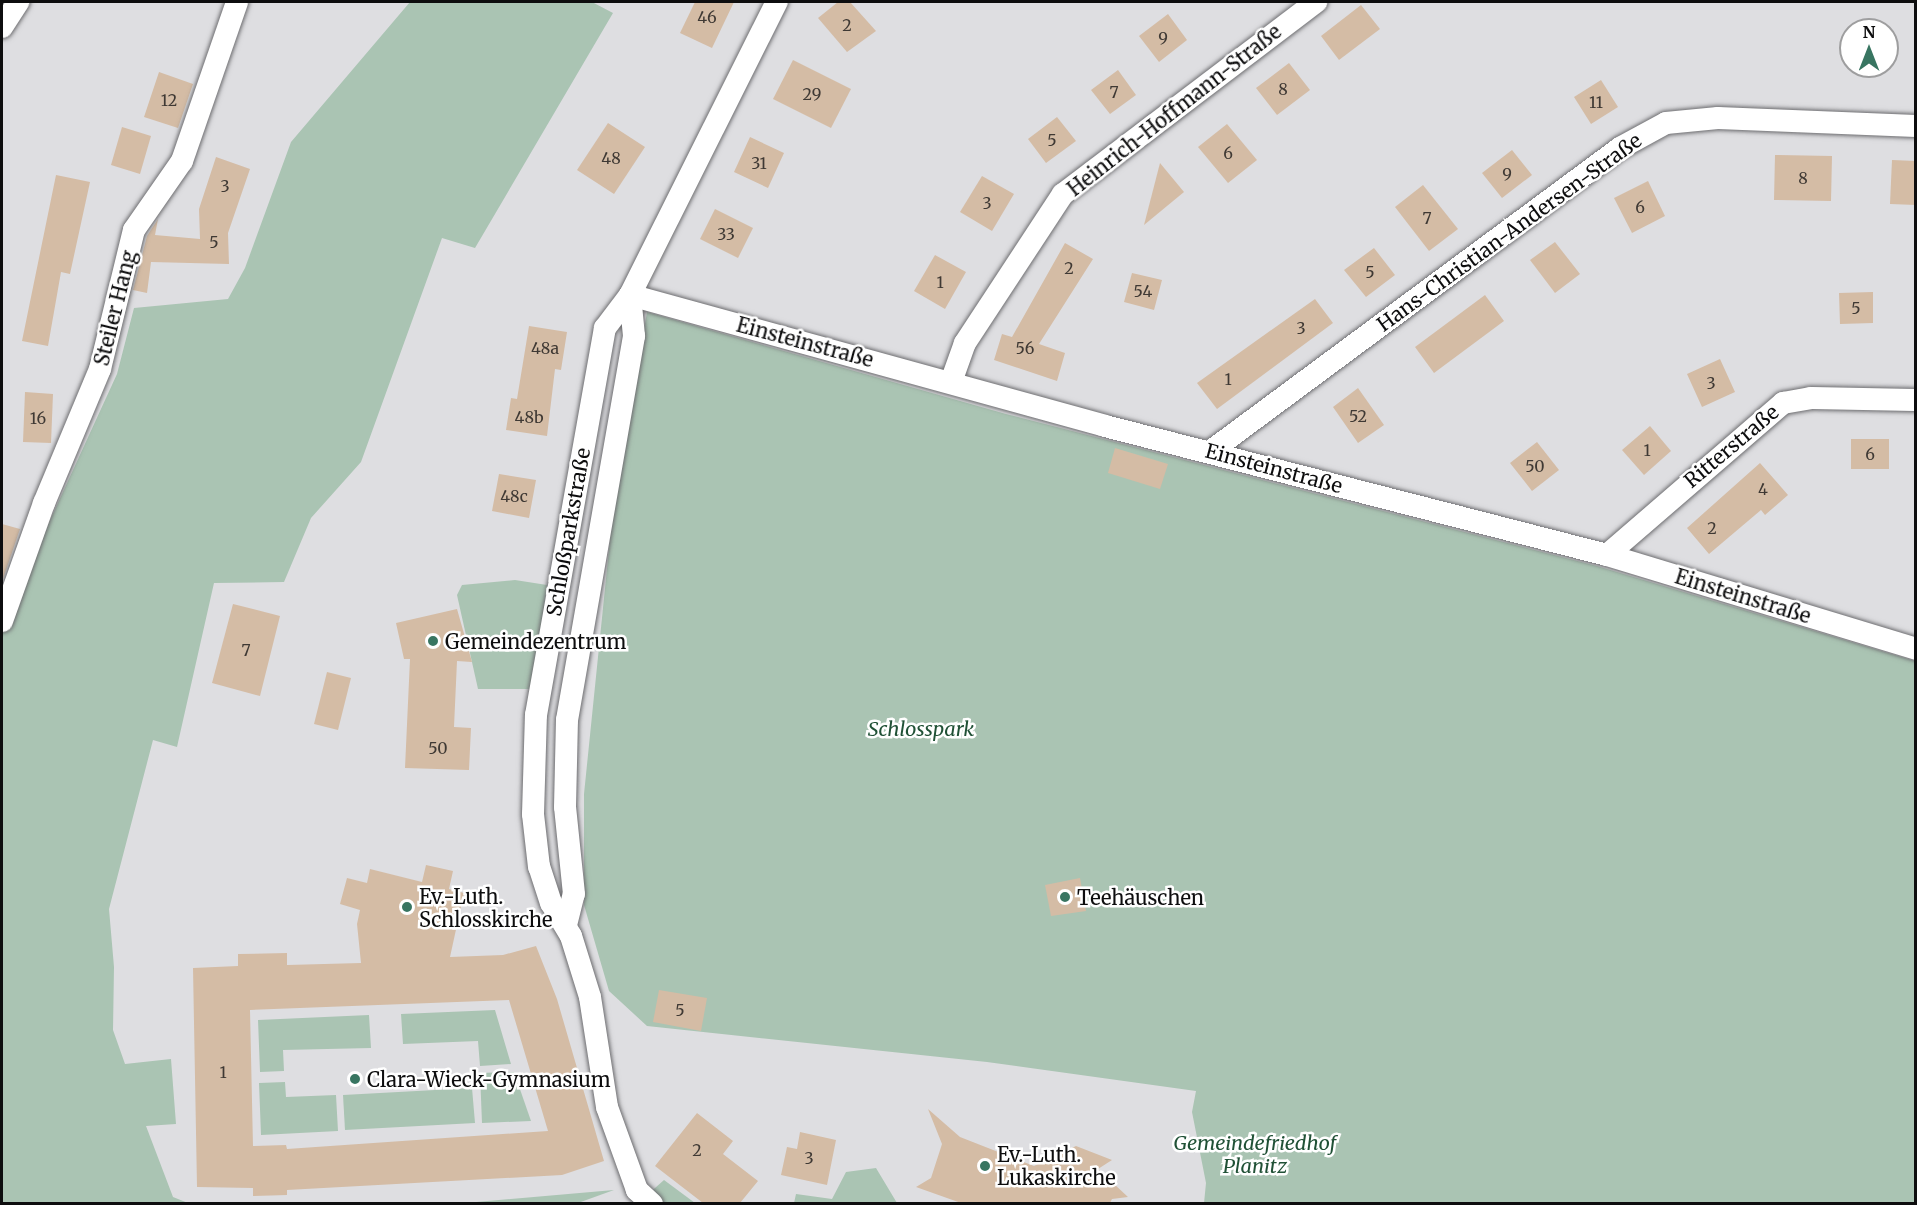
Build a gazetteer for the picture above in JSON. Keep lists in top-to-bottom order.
{
  "streets": {
    "street": [
      "Heinrich-Hoffmann-Straße",
      "Hans-Christian-Andersen-Straße",
      "Steiler Hang",
      "Einsteinstraße",
      "Ritterstraße",
      "Schloßparkstraße"
    ]
  },
  "crossings": [
    ["Heinrich-Hoffmann-Straße", "Einsteinstraße"],
    ["Hans-Christian-Andersen-Straße", "Einsteinstraße"],
    ["Einsteinstraße", "Ritterstraße"],
    ["Einsteinstraße", "Schloßparkstraße"]
  ],
  "parks": ["Schlosspark", "Gemeindefriedhof Planitz"],
  "places": [
    "Gemeindezentrum",
    "Teehäuschen",
    "Ev.-Luth. Schlosskirche",
    "Clara-Wieck-Gymnasium",
    "Ev.-Luth. Lukaskirche"
  ],
  "house_numbers": [
    "46",
    "2",
    "9",
    "8",
    "7",
    "29",
    "12",
    "11",
    "5",
    "6",
    "48",
    "31",
    "9",
    "8",
    "3",
    "3",
    "6",
    "7",
    "33",
    "5",
    "2",
    "5",
    "1",
    "54",
    "5",
    "3",
    "48a",
    "56",
    "1",
    "3",
    "52",
    "48b",
    "16",
    "1",
    "6",
    "50",
    "4",
    "48c",
    "2",
    "7",
    "50",
    "5",
    "1",
    "2",
    "3"
  ],
  "north": "top"
}
